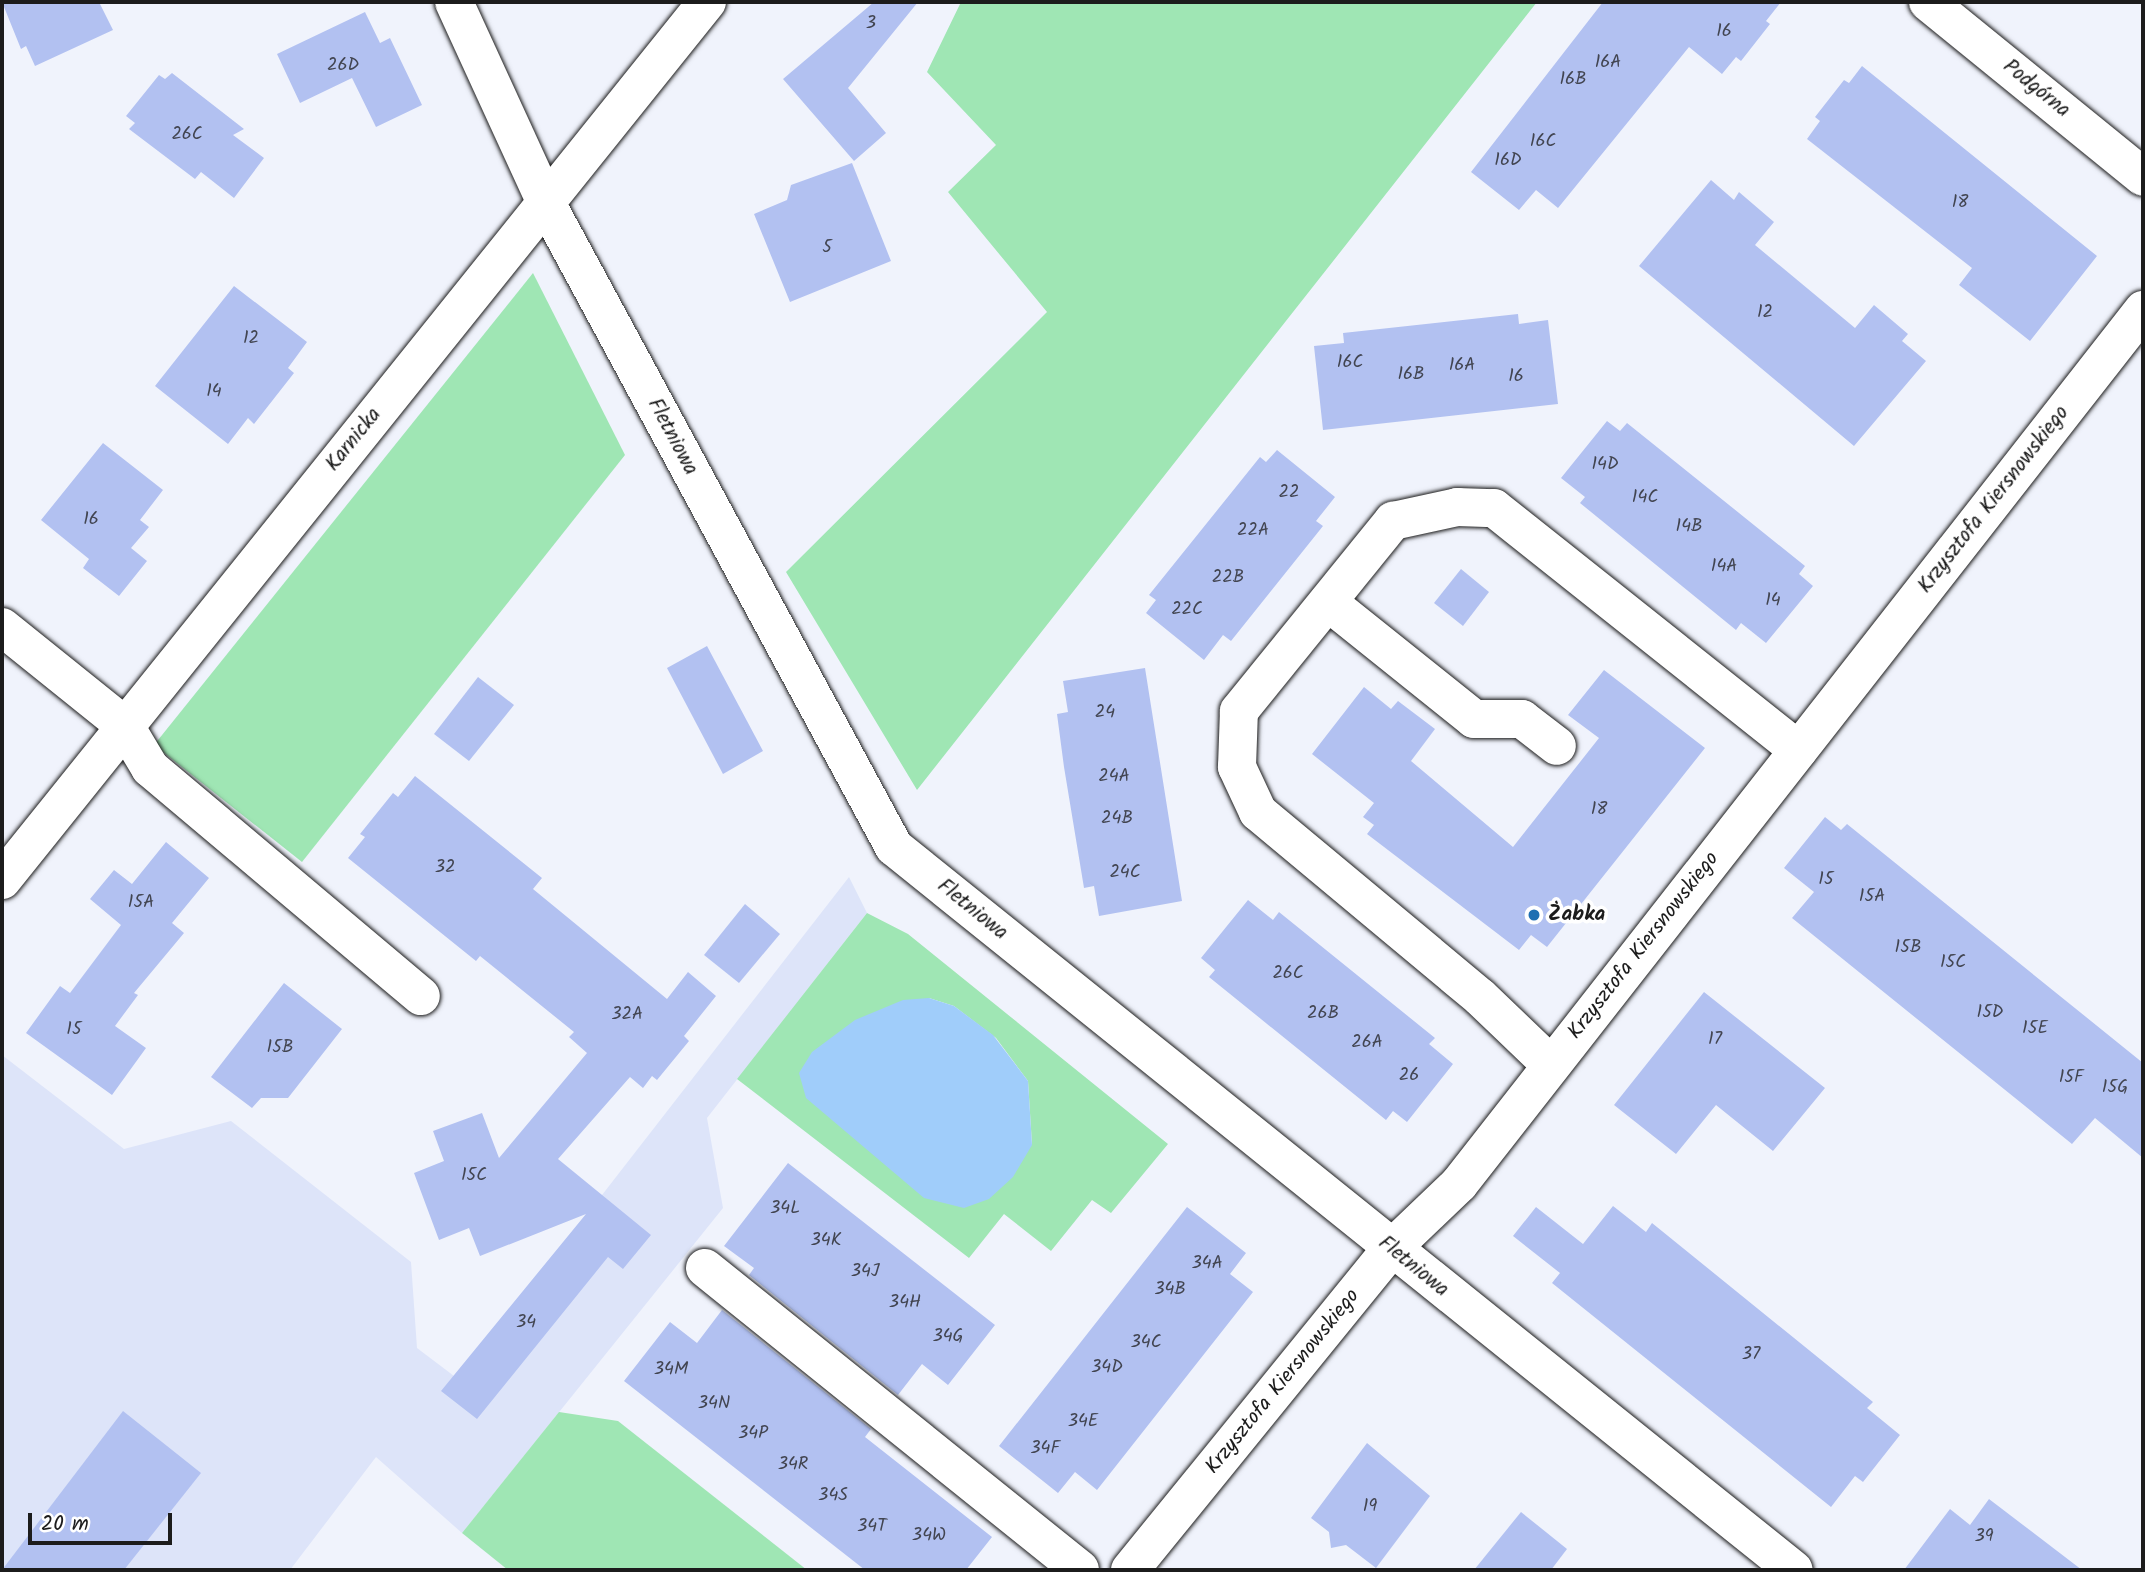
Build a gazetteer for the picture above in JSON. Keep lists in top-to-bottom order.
{
  "streets": {
    "street": [
      "Podgórna",
      "Fletniowa",
      "Karnicka",
      "Krzysztofa Kiersnowskiego"
    ]
  },
  "crossings": [
    ["Fletniowa", "Karnicka"],
    ["Fletniowa", "Krzysztofa Kiersnowskiego"]
  ],
  "places": ["Żabka"],
  "house_numbers": [
    "3",
    "16",
    "16A",
    "26D",
    "16B",
    "26C",
    "16C",
    "16D",
    "18",
    "5",
    "12",
    "12",
    "16C",
    "16A",
    "16B",
    "16",
    "14",
    "14D",
    "22",
    "14C",
    "16",
    "14B",
    "22A",
    "14A",
    "22B",
    "14",
    "22C",
    "24",
    "24A",
    "18",
    "24B",
    "32",
    "24C",
    "15",
    "15A",
    "15A",
    "15B",
    "15C",
    "26C",
    "15D",
    "26B",
    "32A",
    "15E",
    "15",
    "17",
    "26A",
    "15B",
    "26",
    "15F",
    "15G",
    "15C",
    "34L",
    "34K",
    "34A",
    "34J",
    "34B",
    "34H",
    "34",
    "34G",
    "34C",
    "37",
    "34D",
    "34M",
    "34N",
    "34E",
    "34P",
    "34F",
    "34R",
    "34S",
    "19",
    "34T",
    "34W",
    "39"
  ],
  "scale_bar": "20 m"
}
